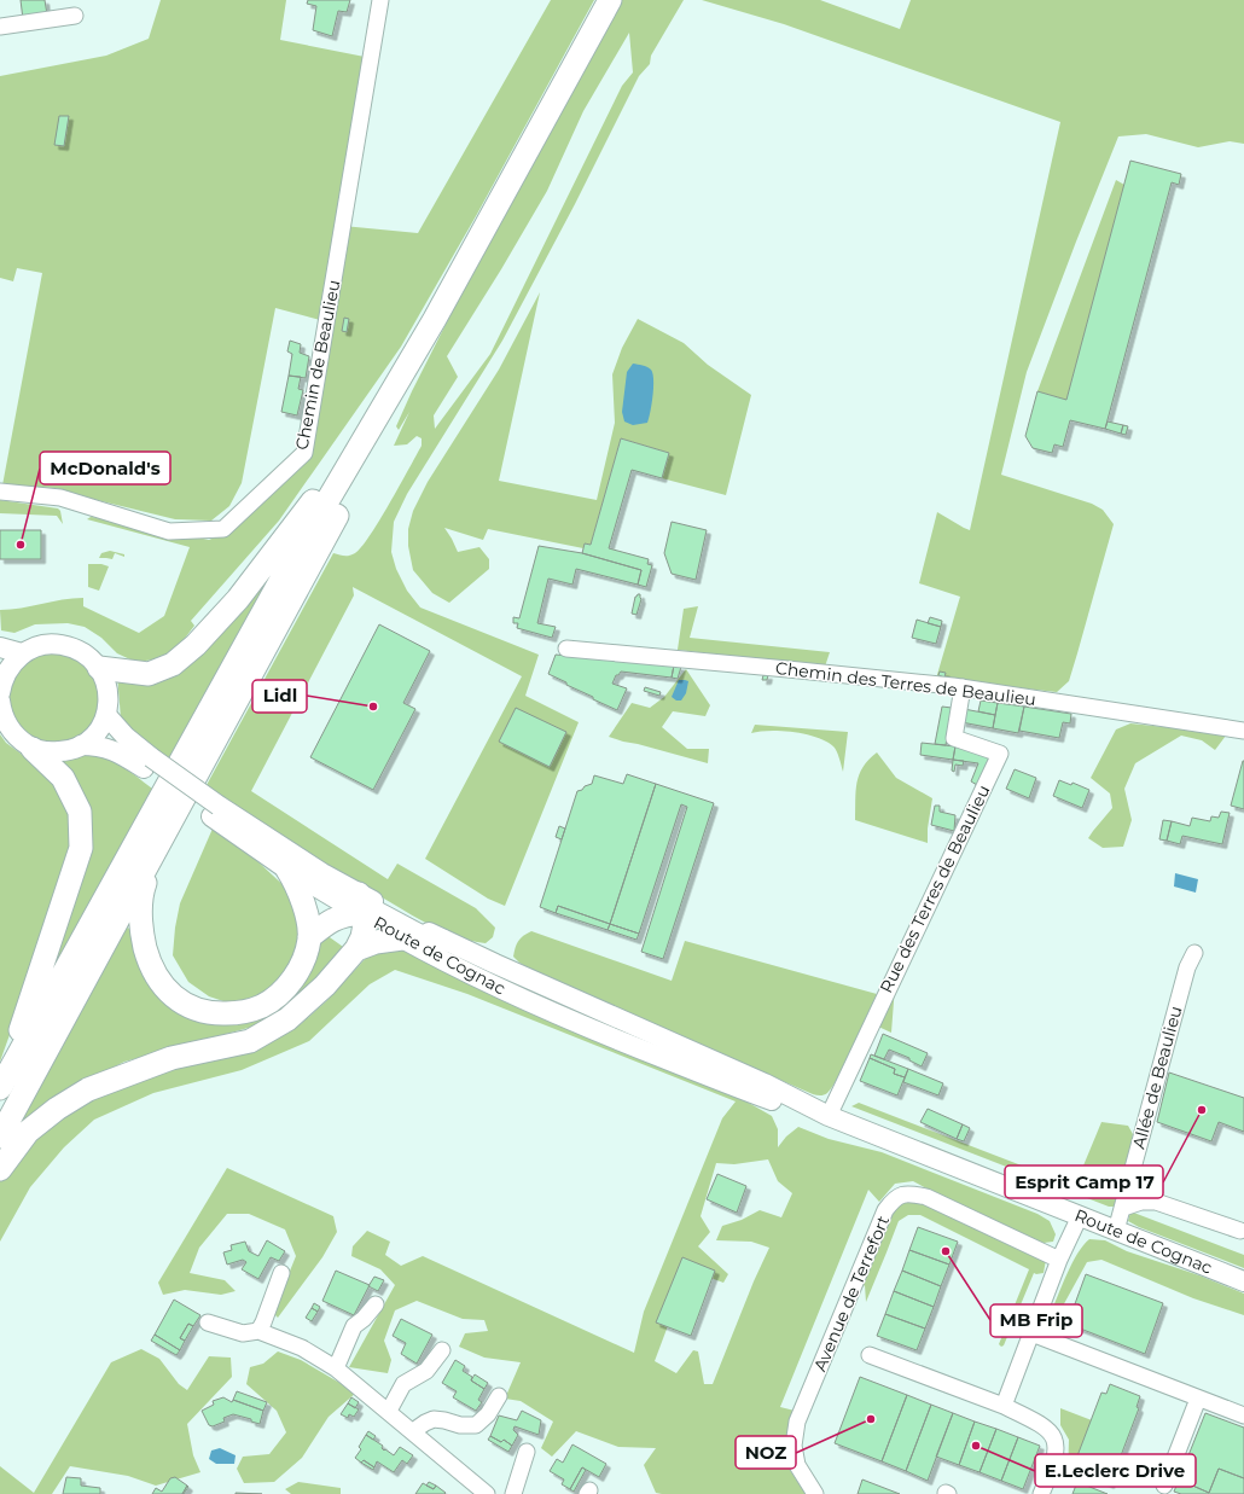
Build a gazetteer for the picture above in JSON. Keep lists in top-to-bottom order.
{
  "streets": {
    "main road": ["Route de Cognac"],
    "street": [
      "Chemin de Beaulieu",
      "Chemin des Terres de Beaulieu",
      "Rue des Terres de Beaulieu",
      "Allée de Beaulieu",
      "Avenue de Terrefort"
    ]
  },
  "crossings": [
    ["Chemin des Terres de Beaulieu", "Rue des Terres de Beaulieu"],
    ["Rue des Terres de Beaulieu", "Route de Cognac"],
    ["Route de Cognac", "Allée de Beaulieu"]
  ],
  "places": [
    "McDonald's",
    "Lidl",
    "Esprit Camp 17",
    "MB Frip",
    "NOZ",
    "E.Leclerc Drive"
  ]
}
